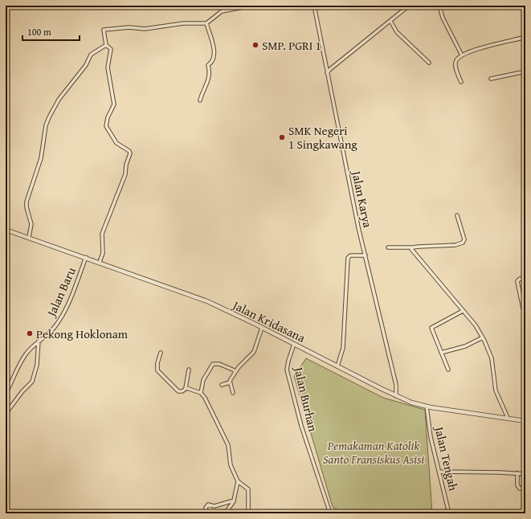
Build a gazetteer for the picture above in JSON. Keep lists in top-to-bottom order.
{
  "streets": {
    "street": [
      "Jalan Karya",
      "Jalan Baru",
      "Jalan Kridasana",
      "Jalan Burhan",
      "Jalan Tengah"
    ]
  },
  "crossings": [
    ["Jalan Karya", "Jalan Kridasana"],
    ["Jalan Baru", "Jalan Kridasana"],
    ["Jalan Kridasana", "Jalan Burhan"],
    ["Jalan Kridasana", "Jalan Tengah"]
  ],
  "parks": ["Pemakaman Katolik Santo Fransiskus Asisi"],
  "places": ["SMP. PGRI 1", "SMK Negeri 1 Singkawang", "Pekong Hoklonam"],
  "scale_bar": "100 m"
}
